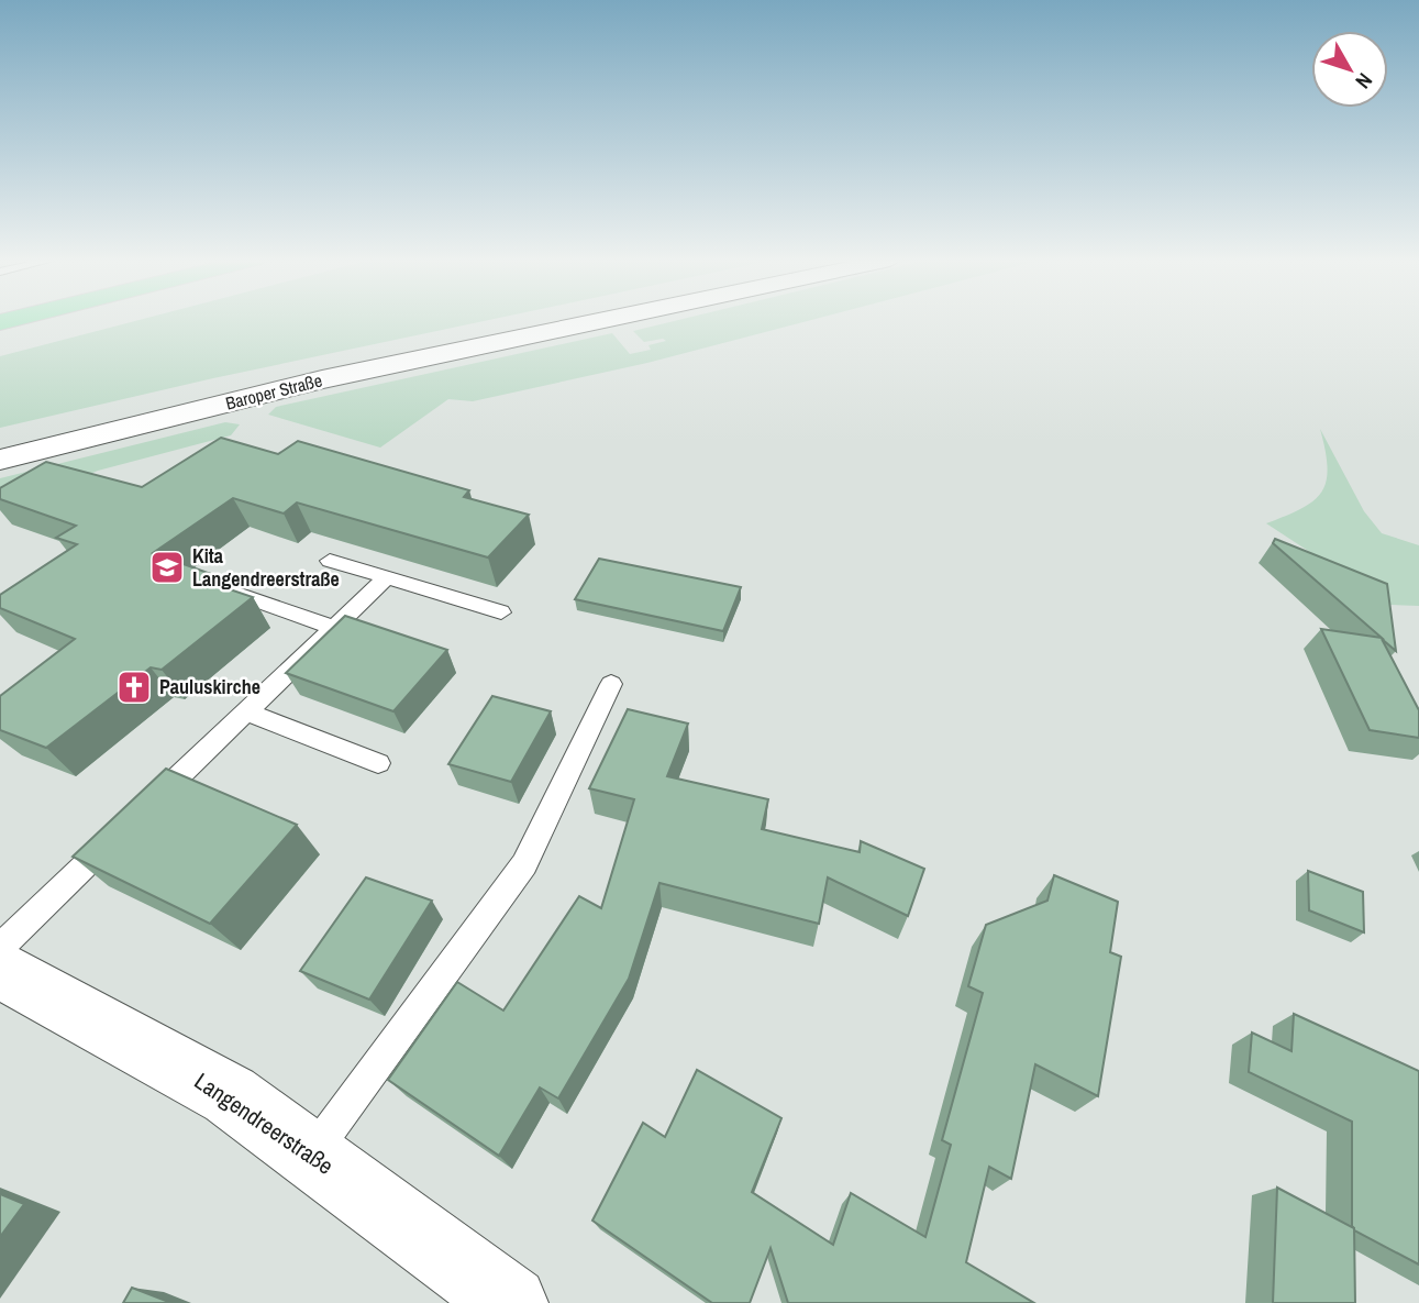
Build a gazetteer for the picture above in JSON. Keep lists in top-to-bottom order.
{
  "streets": {
    "main road": ["Baroper Straße", "Langendreerstraße"]
  },
  "places": {
    "school or university": ["Kita Langendreerstraße"],
    "church": ["Pauluskirche"]
  },
  "north": "bottom right"
}
